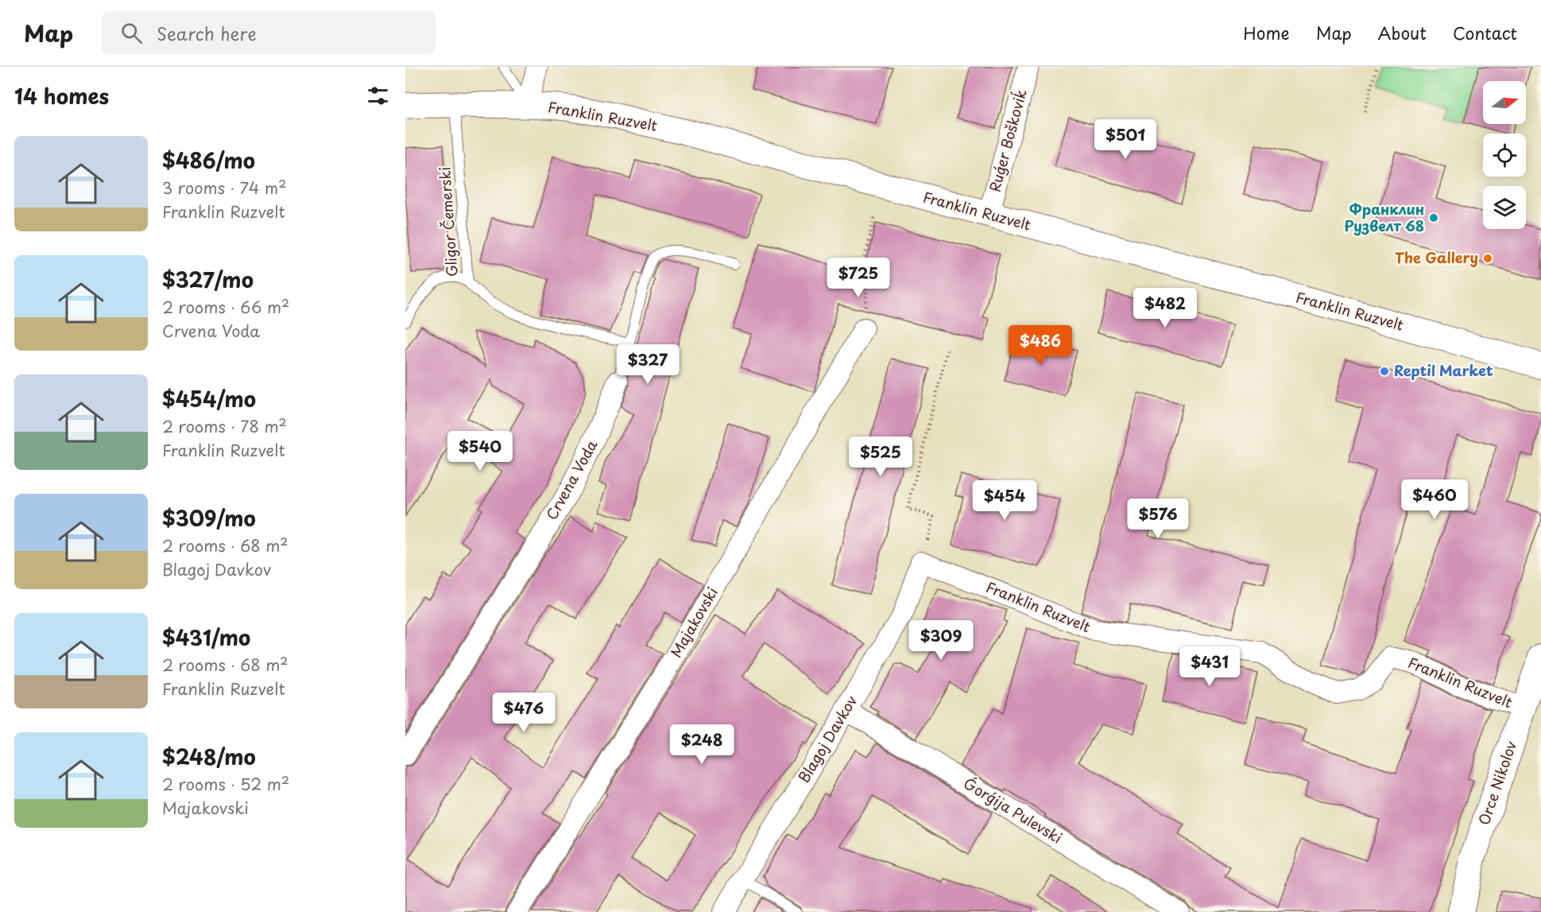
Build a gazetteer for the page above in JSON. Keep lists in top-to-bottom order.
{
  "streets": {
    "street": [
      "Franklin Ruzvelt",
      "Ruǵer Boškoviḱ",
      "Crvena Voda",
      "Majakovski",
      "Blagoj Davkov",
      "Orce Nikolov",
      "Ǵorǵija Pulevski"
    ],
    "lane": ["Gligor Čemerski"]
  },
  "crossings": [
    ["Franklin Ruzvelt", "Ruǵer Boškoviḱ"],
    ["Franklin Ruzvelt", "Gligor Čemerski"],
    ["Franklin Ruzvelt", "Blagoj Davkov"],
    ["Franklin Ruzvelt", "Orce Nikolov"],
    ["Blagoj Davkov", "Ǵorǵija Pulevski"]
  ],
  "places": ["Франклин Рузвелт 68", "The Gallery", "Reptil Market"],
  "north": "right",
  "page": {
    "header": "Map",
    "search": "Search here",
    "nav": [
      "Home",
      "Map",
      "About",
      "Contact"
    ],
    "heading": "14 homes",
    "price": [
      "$501",
      "$725",
      "$482",
      "$486",
      "$327",
      "$540",
      "$525",
      "$460",
      "$454",
      "$576",
      "$309",
      "$431",
      "$476",
      "$248"
    ],
    "list": [
      {
        "name": "$486/mo",
        "note": "3 rooms · 74 m² · Franklin Ruzvelt"
      },
      {
        "name": "$327/mo",
        "note": "2 rooms · 66 m² · Crvena Voda"
      },
      {
        "name": "$454/mo",
        "note": "2 rooms · 78 m² · Franklin Ruzvelt"
      },
      {
        "name": "$309/mo",
        "note": "2 rooms · 68 m² · Blagoj Davkov"
      },
      {
        "name": "$431/mo",
        "note": "2 rooms · 68 m² · Franklin Ruzvelt"
      },
      {
        "name": "$248/mo",
        "note": "2 rooms · 52 m² · Majakovski"
      }
    ]
  }
}
